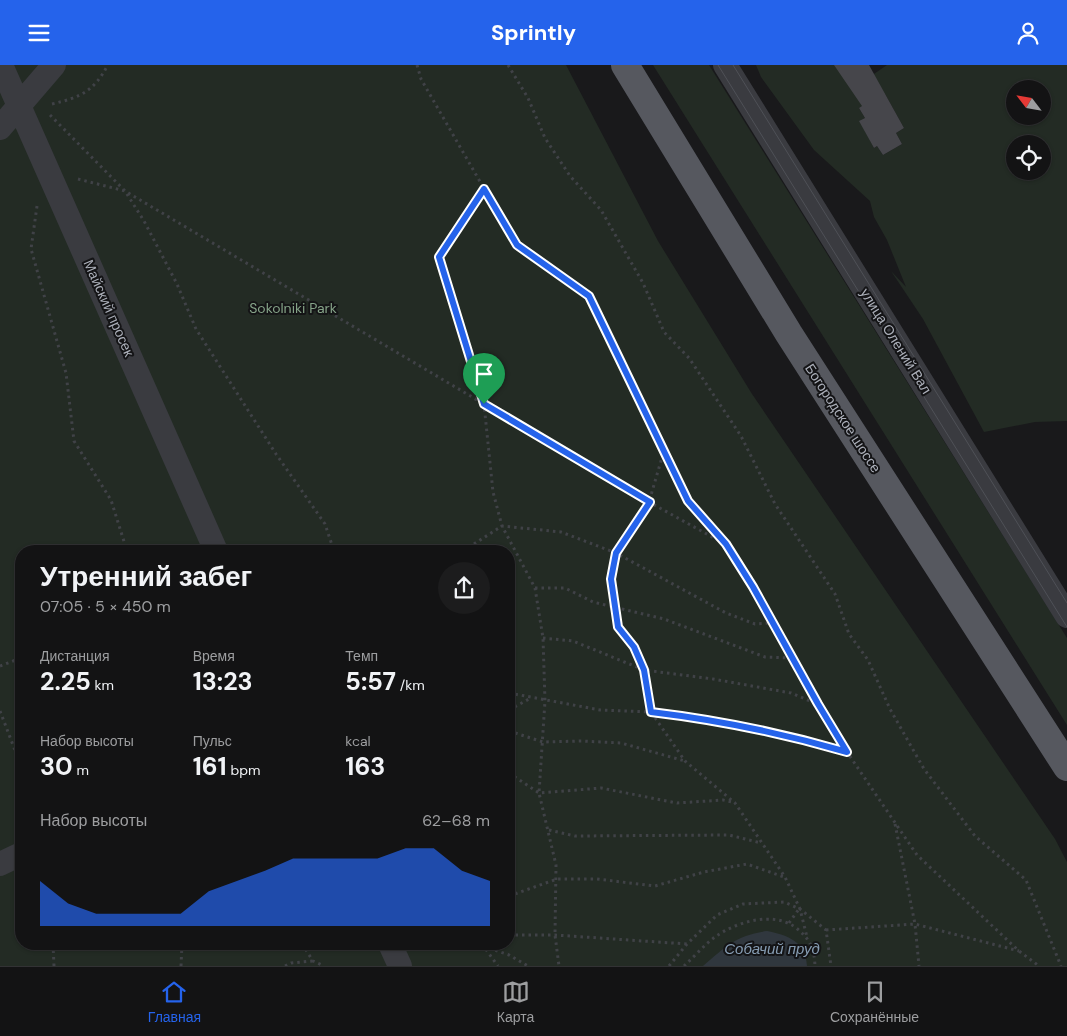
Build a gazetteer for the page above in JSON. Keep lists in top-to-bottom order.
{
  "streets": {
    "main road": ["Богородское шоссе"],
    "street": ["Майский просек", "улица Олений Вал"]
  },
  "water": ["Собачий пруд"],
  "parks": ["Sokolniki Park"],
  "north": "top left",
  "page": {
    "header": "Sprintly",
    "heading": ["Утренний забег", "07:05 · 5 × 450 m"],
    "stats": [
      ["Дистанция", "2.25 km"],
      ["Время", "13:23"],
      ["Темп", "5:57 /km"],
      ["Набор высоты", "30 m"],
      ["Пульс", "161 bpm"],
      ["kcal", "163"]
    ],
    "chart": ["Набор высоты", "62–68 m"],
    "tabs": ["Главная", "Карта", "Сохранённые"]
  }
}
